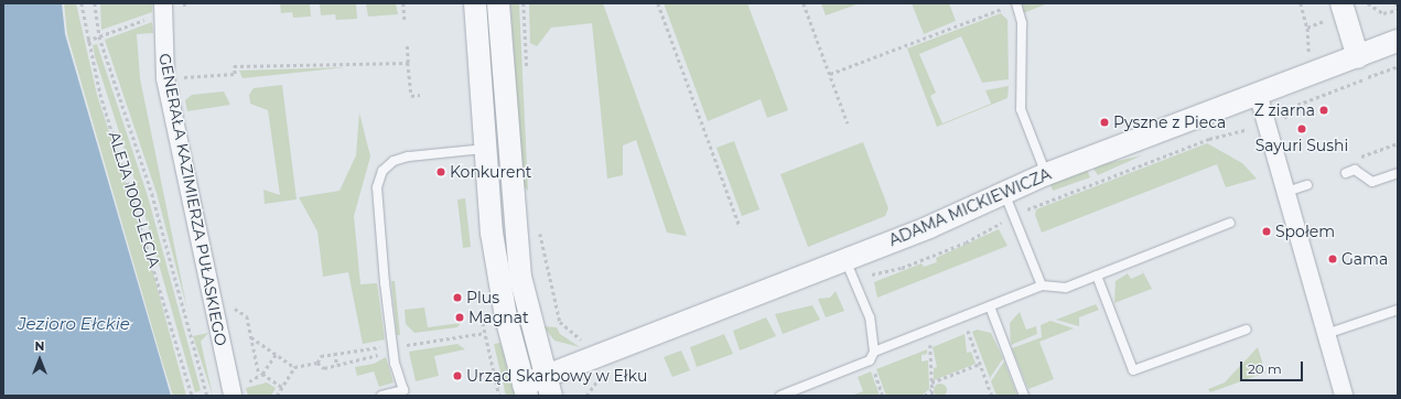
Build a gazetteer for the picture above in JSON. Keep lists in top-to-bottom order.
{
  "streets": {
    "street": ["GENERAŁA KAZIMIERZA PUŁASKIEGO", "ADAMA MICKIEWICZA"],
    "path": ["ALEJA 1000-LECIA"]
  },
  "water": ["Jezioro Ełckie"],
  "places": [
    "Z ziarna",
    "Pyszne z Pieca",
    "Sayuri Sushi",
    "Konkurent",
    "Społem",
    "Gama",
    "Plus",
    "Magnat",
    "Urząd Skarbowy w Ełku"
  ],
  "scale_bar": "20 m",
  "north": "top"
}
